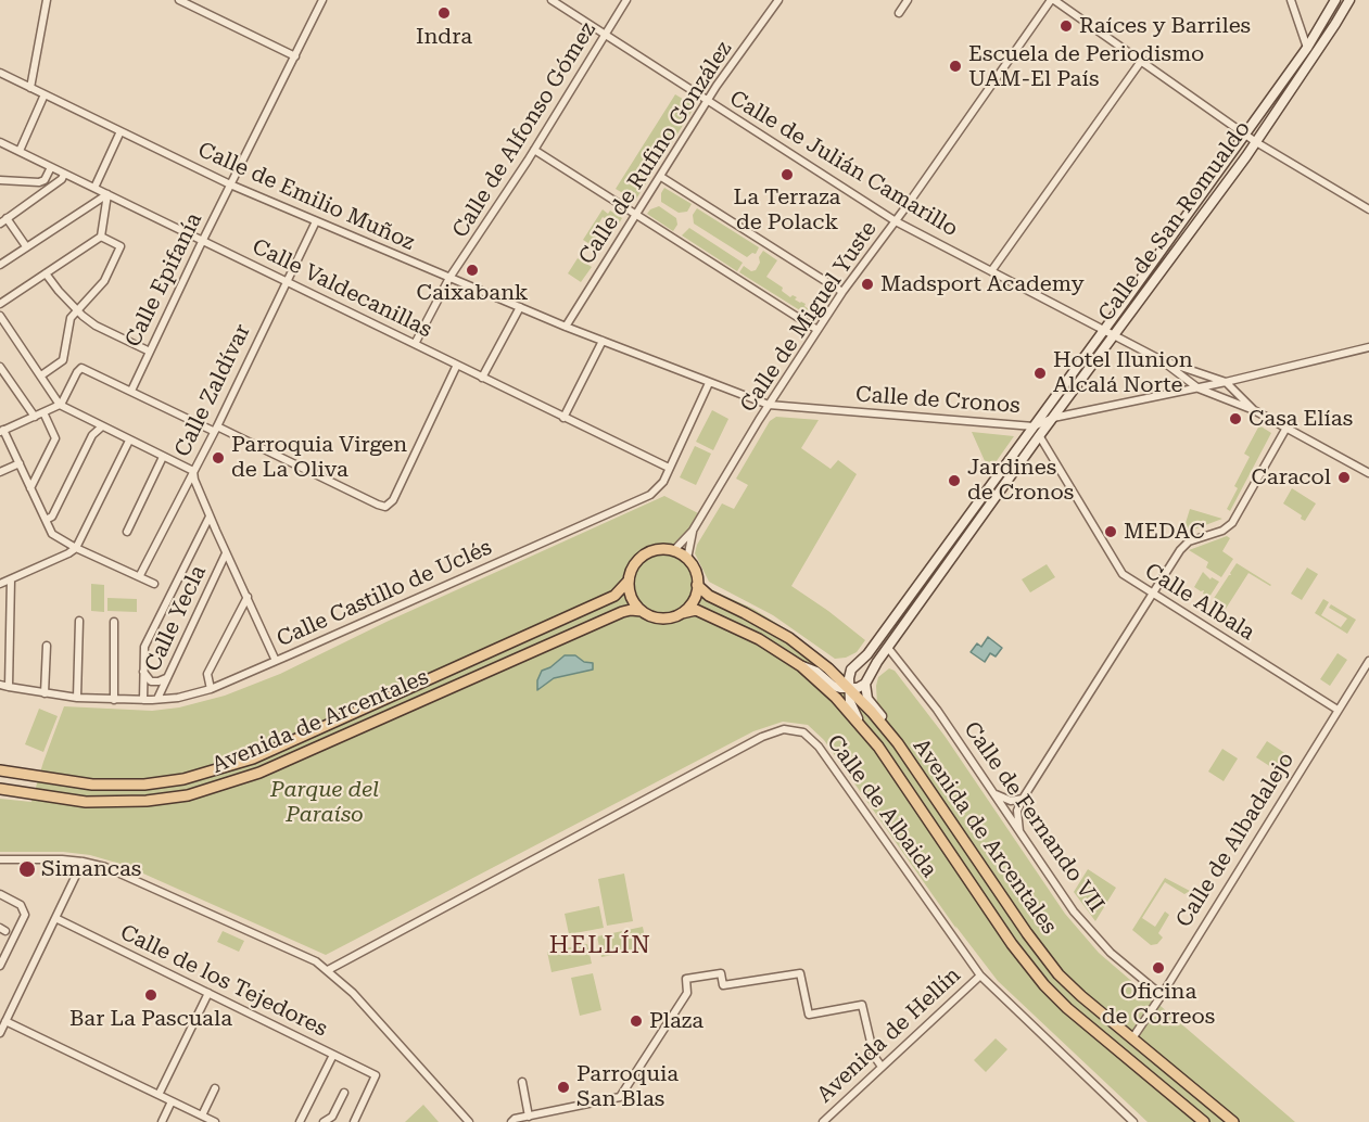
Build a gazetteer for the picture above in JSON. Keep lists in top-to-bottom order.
{
  "streets": {
    "main road": ["Calle de San Romualdo", "Avenida de Arcentales"],
    "street": [
      "Calle de Alfonso Gómez",
      "Calle de Rufino González",
      "Calle de Julián Camarillo",
      "Calle de Emilio Muñoz",
      "Calle Epifanía",
      "Calle Valdecanillas",
      "Calle de Miguel Yuste",
      "Calle Zaldívar",
      "Calle de Cronos",
      "Calle Castillo de Uclés",
      "Calle Albala",
      "Calle Yecla",
      "Calle de Albaida",
      "Calle de Fernando VII",
      "Calle de Albadalejo",
      "Calle de los Tejedores",
      "Avenida de Hellín"
    ]
  },
  "crossings": [
    ["Calle de Alfonso Gómez", "Calle de Julián Camarillo"],
    ["Calle de Alfonso Gómez", "Calle de Emilio Muñoz"],
    ["Calle de Alfonso Gómez", "Calle Valdecanillas"],
    ["Calle de Rufino González", "Calle de Julián Camarillo"],
    ["Calle de Rufino González", "Calle de Emilio Muñoz"],
    ["Calle de Julián Camarillo", "Calle de San Romualdo"],
    ["Calle de Julián Camarillo", "Calle de Miguel Yuste"],
    ["Calle de Julián Camarillo", "Calle de Cronos"],
    ["Calle de Emilio Muñoz", "Calle Epifanía"],
    ["Calle de Emilio Muñoz", "Calle de Miguel Yuste"],
    ["Calle de Emilio Muñoz", "Calle Zaldívar"],
    ["Calle de Emilio Muñoz", "Calle de Cronos"],
    ["Calle de Emilio Muñoz", "Calle Castillo de Uclés"],
    ["Calle de San Romualdo", "Calle de Cronos"],
    ["Calle de San Romualdo", "Calle Albala"],
    ["Calle de San Romualdo", "Calle de Fernando VII"],
    ["Calle Epifanía", "Calle Valdecanillas"],
    ["Calle Valdecanillas", "Calle Zaldívar"],
    ["Calle Valdecanillas", "Calle Castillo de Uclés"],
    ["Calle de Miguel Yuste", "Calle de Cronos"],
    ["Calle de Miguel Yuste", "Avenida de Arcentales"],
    ["Calle de Cronos", "Calle Albala"],
    ["Calle Castillo de Uclés", "Calle Yecla"],
    ["Calle Albala", "Calle de Albadalejo"],
    ["Avenida de Arcentales", "Calle de Albadalejo"],
    ["Calle de Albaida", "Avenida de Hellín"],
    ["Calle de Fernando VII", "Calle de Albadalejo"]
  ],
  "districts": ["HELLÍN"],
  "parks": ["Parque del Paraíso"],
  "places": [
    "Indra",
    "Raíces y Barriles",
    "Escuela de Periodismo UAM-El País",
    "La Terraza de Polack",
    "Caixabank",
    "Madsport Academy",
    "Hotel Ilunion Alcalá Norte",
    "Casa Elías",
    "Parroquia Virgen de La Oliva",
    "Caracol",
    "Jardines de Cronos",
    "MEDAC",
    "Simancas",
    "Oficina de Correos",
    "Bar La Pascuala",
    "Plaza",
    "Parroquia San Blas"
  ]
}
